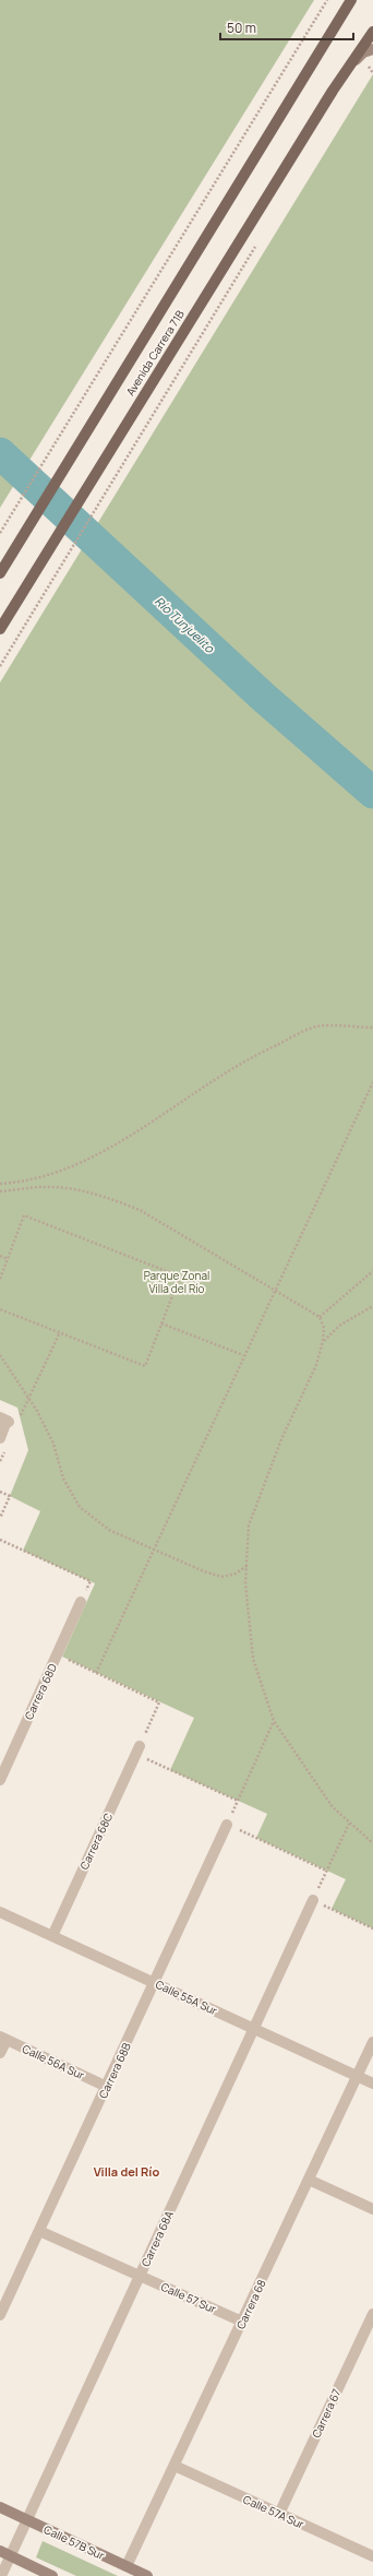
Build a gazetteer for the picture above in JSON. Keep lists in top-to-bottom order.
{
  "streets": {
    "main road": ["Avenida Carrera 71B"],
    "street": [
      "Carrera 68D",
      "Carrera 68C",
      "Calle 55A Sur",
      "Calle 56A Sur",
      "Carrera 68B",
      "Carrera 68A",
      "Calle 57 Sur",
      "Carrera 68",
      "Carrera 67",
      "Calle 57A Sur",
      "Calle 57B Sur"
    ]
  },
  "crossings": [
    ["Carrera 68C", "Calle 55A Sur"],
    ["Calle 55A Sur", "Carrera 68B"],
    ["Calle 55A Sur", "Carrera 68A"],
    ["Calle 55A Sur", "Carrera 68"],
    ["Calle 56A Sur", "Carrera 68B"],
    ["Carrera 68B", "Calle 57 Sur"],
    ["Carrera 68A", "Calle 57 Sur"],
    ["Carrera 68A", "Calle 57B Sur"],
    ["Calle 57 Sur", "Carrera 68"],
    ["Carrera 68", "Calle 57A Sur"],
    ["Carrera 68", "Calle 57B Sur"],
    ["Carrera 67", "Calle 57A Sur"]
  ],
  "districts": ["Villa del Río"],
  "water": ["Río Tunjuelito"],
  "parks": ["Parque Zonal Villa del Río"],
  "scale_bar": "50 m"
}
